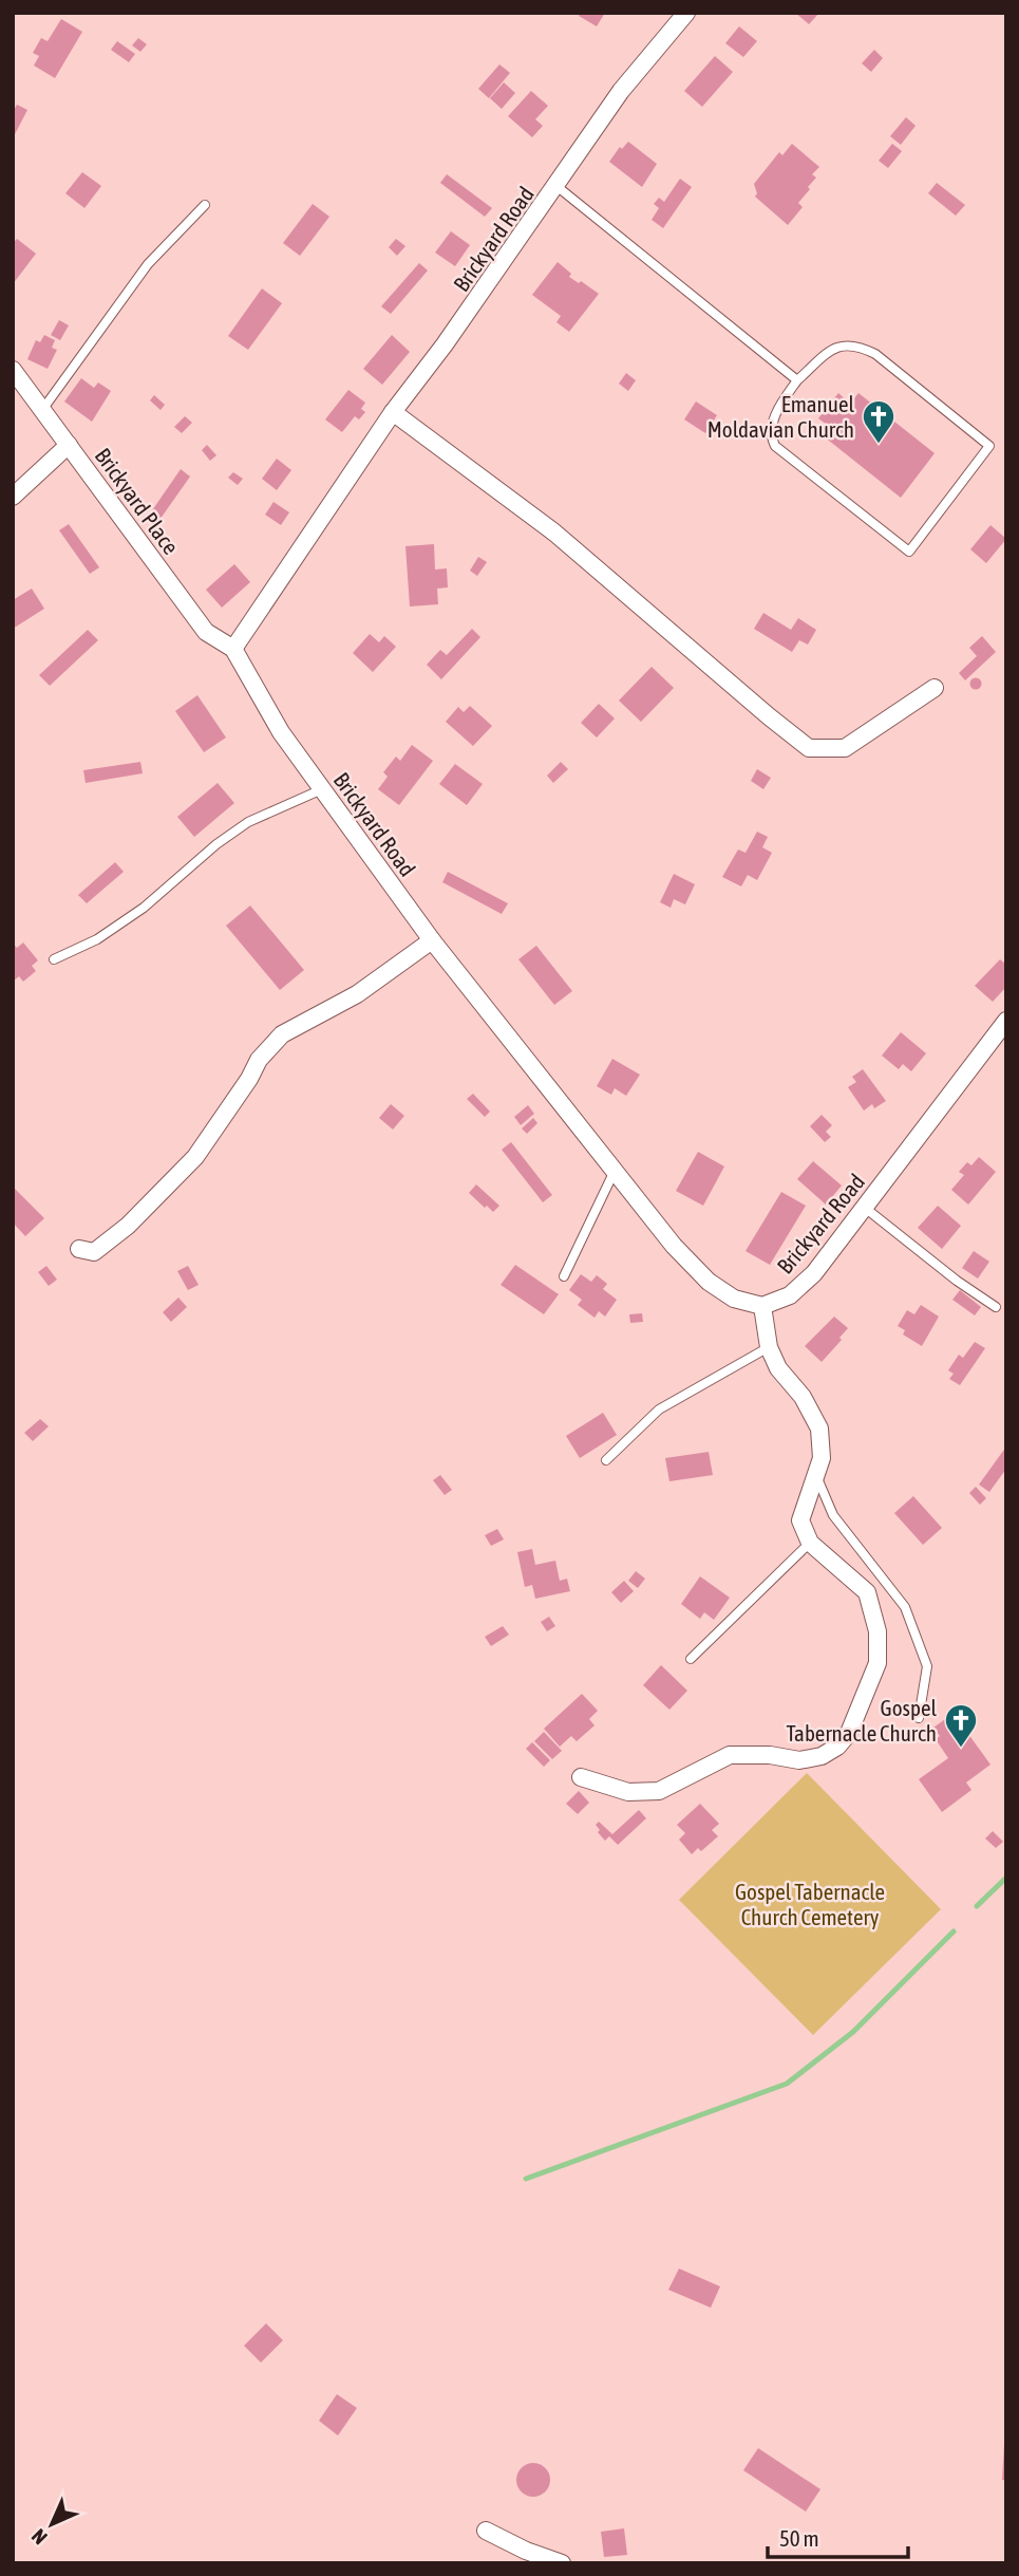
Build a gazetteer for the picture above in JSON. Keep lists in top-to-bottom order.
{
  "streets": {
    "street": ["Brickyard Road", "Brickyard Place"]
  },
  "crossings": [
    ["Brickyard Road", "Brickyard Place"]
  ],
  "parks": ["Gospel Tabernacle Church Cemetery"],
  "places": {
    "church": ["Emanuel Moldavian Church", "Gospel Tabernacle Church"]
  },
  "scale_bar": "50 m",
  "north": "bottom left"
}
